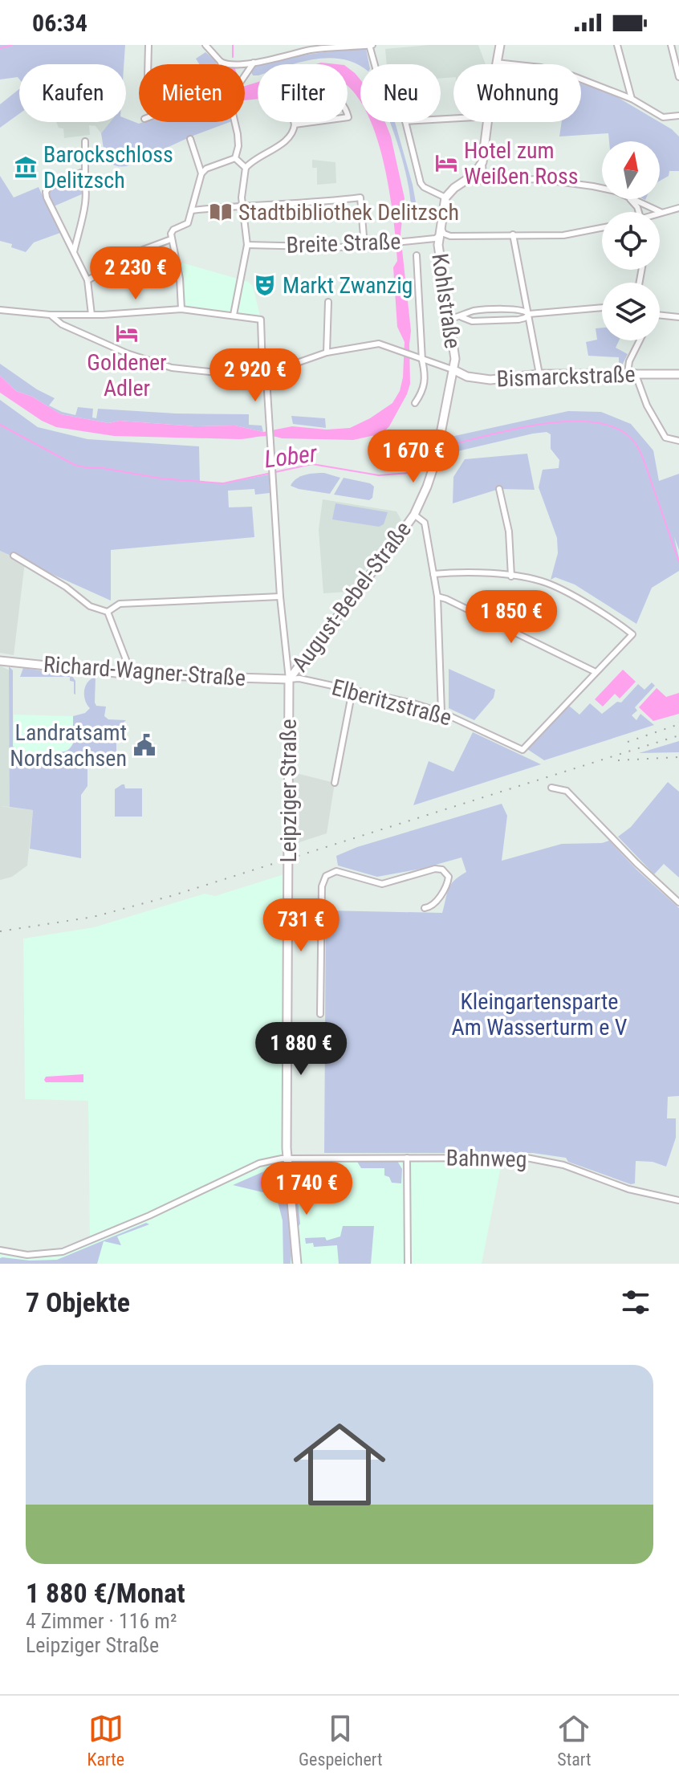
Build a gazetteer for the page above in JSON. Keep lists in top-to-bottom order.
{
  "streets": {
    "street": [
      "Breite Straße",
      "Kohlstraße",
      "Bismarckstraße",
      "August-Bebel-Straße",
      "Richard-Wagner-Straße",
      "Elberitzstraße",
      "Leipziger Straße",
      "Bahnweg"
    ]
  },
  "crossings": [
    ["Breite Straße", "Kohlstraße"],
    ["Kohlstraße", "Bismarckstraße"],
    ["Kohlstraße", "August-Bebel-Straße"],
    ["August-Bebel-Straße", "Richard-Wagner-Straße"],
    ["August-Bebel-Straße", "Elberitzstraße"],
    ["August-Bebel-Straße", "Leipziger Straße"],
    ["Richard-Wagner-Straße", "Elberitzstraße"],
    ["Richard-Wagner-Straße", "Leipziger Straße"],
    ["Elberitzstraße", "Leipziger Straße"],
    ["Leipziger Straße", "Bahnweg"]
  ],
  "water": ["Lober"],
  "parks": ["Kleingartensparte Am Wasserturm e V"],
  "places": {
    "hotel": ["Hotel zum Weißen Ross", "Goldener Adler"],
    "museum": ["Barockschloss Delitzsch"],
    "library": ["Stadtbibliothek Delitzsch"],
    "theatre": ["Markt Zwanzig"],
    "public building": ["Landratsamt Nordsachsen"]
  },
  "north": "top",
  "page": {
    "status": "06:34",
    "chip": [
      "Kaufen",
      "Mieten",
      "Filter",
      "Neu",
      "Wohnung"
    ],
    "price": [
      "2 230 €",
      "2 920 €",
      "1 670 €",
      "1 850 €",
      "731 €",
      "1 880 €",
      "1 740 €"
    ],
    "heading": "7 Objekte",
    "list": [
      {
        "name": "1 880 €/Monat",
        "note": "4 Zimmer · 116 m² · Leipziger Straße"
      }
    ],
    "tabs": ["Karte", "Gespeichert", "Start"]
  }
}
